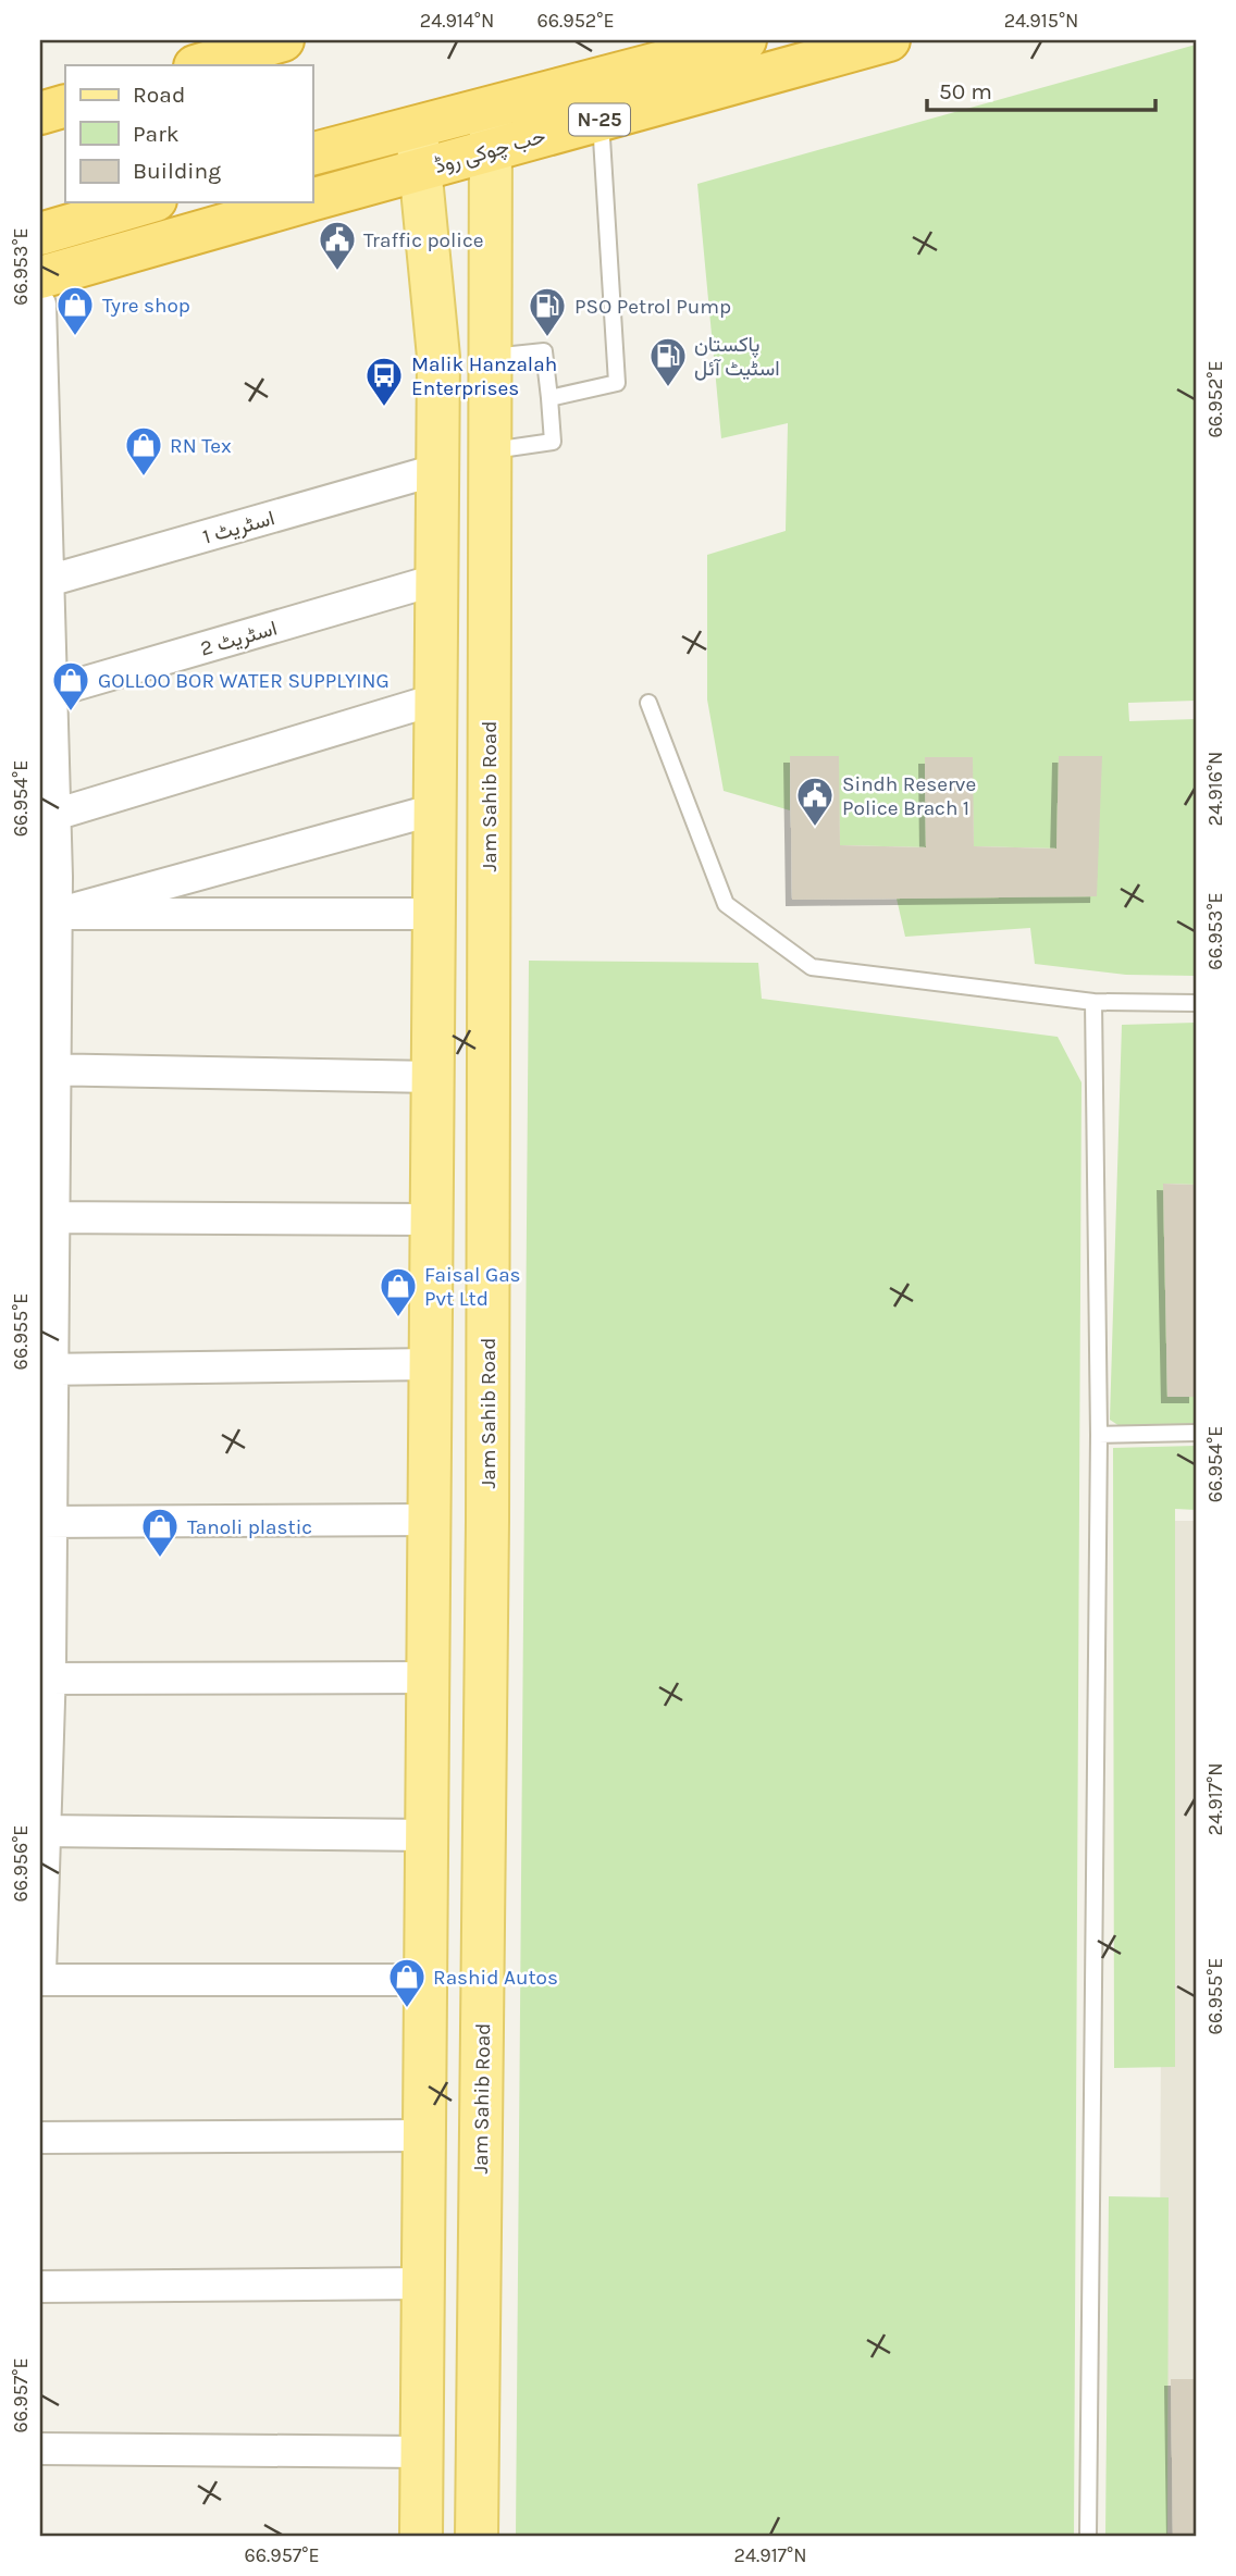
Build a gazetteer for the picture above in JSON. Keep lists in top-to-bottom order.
{
  "streets": {
    "highway": ["N-25", "حب چوکی روڈ"],
    "main road": ["Jam Sahib Road"],
    "street": ["اسٹریٹ 1", "اسٹریٹ 2"]
  },
  "crossings": [
    ["حب چوکی روڈ", "Jam Sahib Road"]
  ],
  "places": {
    "public building": ["Traffic police", "Sindh Reserve Police Brach 1"],
    "shop": [
      "Tyre shop",
      "RN Tex",
      "GOLLOO BOR WATER SUPPLYING",
      "Faisal Gas Pvt Ltd",
      "Tanoli plastic",
      "Rashid Autos"
    ],
    "fuel station": ["PSO Petrol Pump", "پاکستان اسٹیٹ آئل"],
    "bus stop": ["Malik Hanzalah Enterprises"]
  },
  "legend": ["Road", "Park", "Building"],
  "scale_bar": "50 m",
  "coordinates": [
    "24.914°N",
    "66.952°E",
    "24.915°N",
    "66.953°E",
    "24.916°N",
    "66.954°E",
    "66.955°E",
    "24.917°N",
    "66.956°E",
    "66.957°E"
  ]
}
